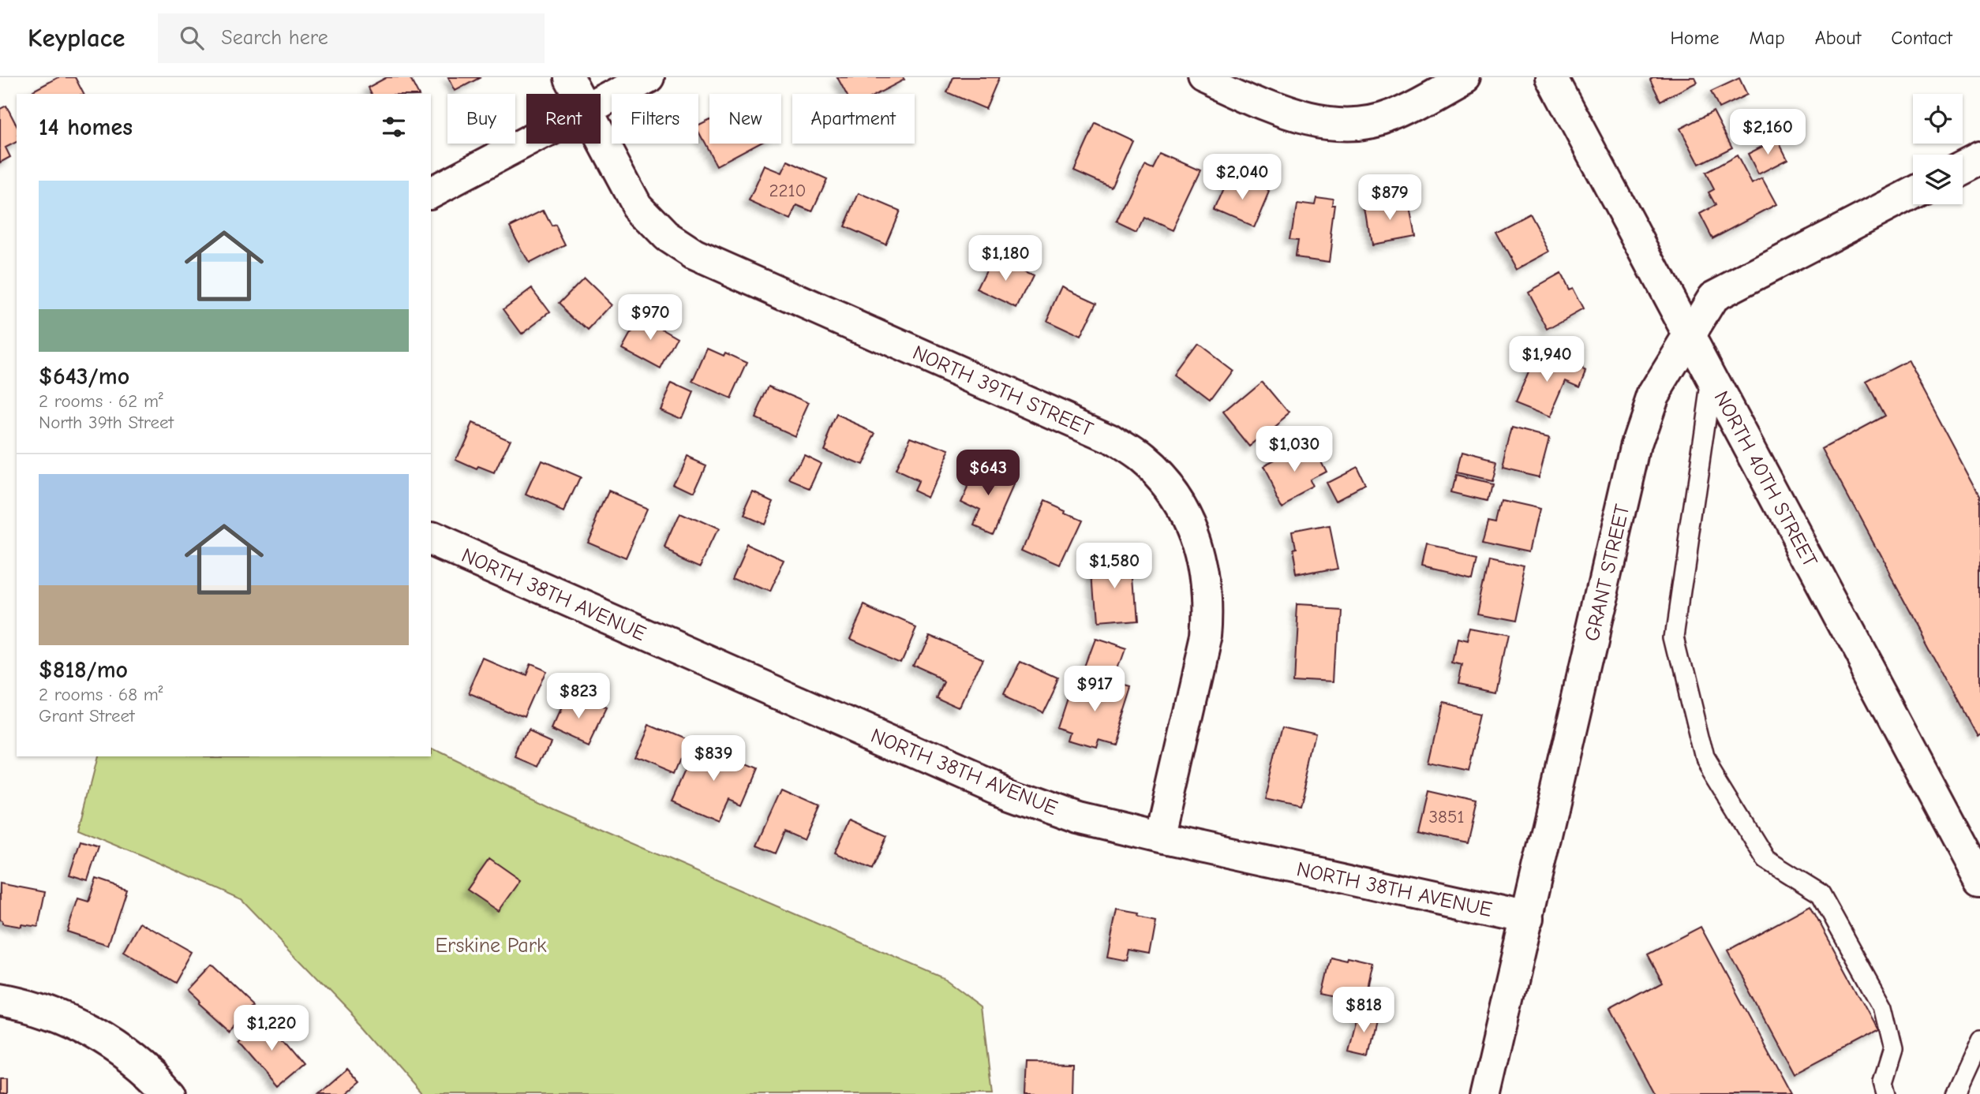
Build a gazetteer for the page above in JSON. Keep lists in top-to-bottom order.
{
  "streets": {
    "street": [
      "NORTH 39TH STREET",
      "NORTH 40TH STREET",
      "GRANT STREET",
      "NORTH 38TH AVENUE"
    ]
  },
  "crossings": [
    ["NORTH 39TH STREET", "NORTH 38TH AVENUE"],
    ["NORTH 40TH STREET", "GRANT STREET"],
    ["GRANT STREET", "NORTH 38TH AVENUE"]
  ],
  "parks": ["Erskine Park"],
  "house_numbers": ["2210", "3851"],
  "page": {
    "header": "Keyplace",
    "search": "Search here",
    "nav": [
      "Home",
      "Map",
      "About",
      "Contact"
    ],
    "chip": [
      "Buy",
      "Rent",
      "Filters",
      "New",
      "Apartment"
    ],
    "heading": "14 homes",
    "price": [
      "$2,160",
      "$2,040",
      "$879",
      "$1,180",
      "$970",
      "$1,940",
      "$1,030",
      "$643",
      "$1,580",
      "$917",
      "$823",
      "$839",
      "$818",
      "$1,220"
    ],
    "list": [
      {
        "name": "$643/mo",
        "note": "2 rooms · 62 m² · North 39th Street"
      },
      {
        "name": "$818/mo",
        "note": "2 rooms · 68 m² · Grant Street"
      }
    ]
  }
}
